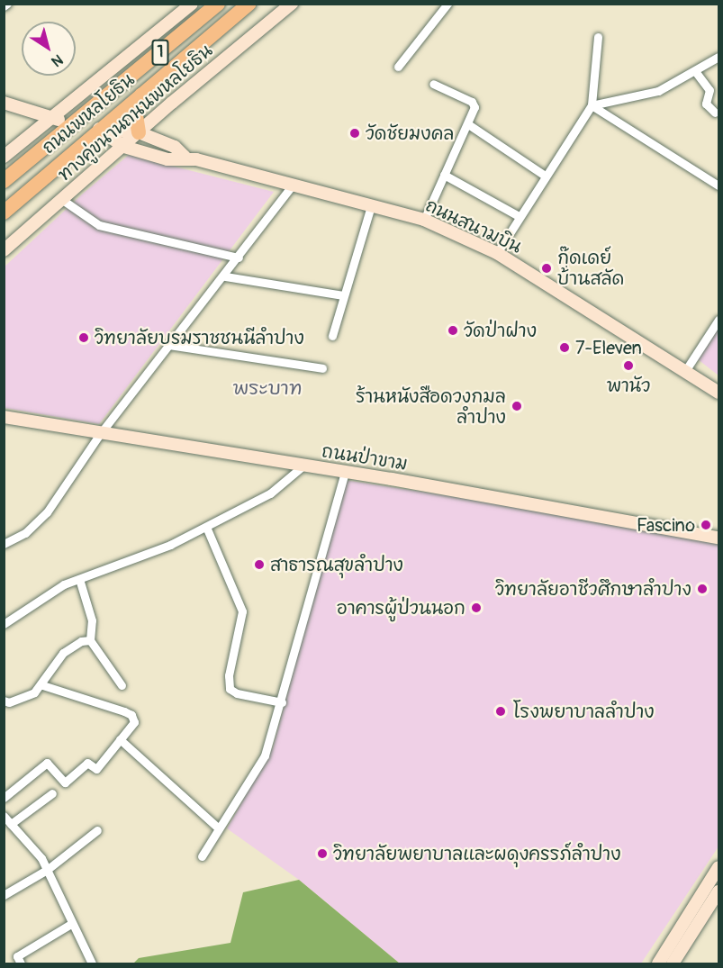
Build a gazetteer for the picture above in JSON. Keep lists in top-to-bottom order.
{
  "streets": {
    "highway": ["1", "ถนนพหลโยธิน"],
    "street": ["ทางคู่ขนานถนนพหลโยธิน", "ถนนสนามบิน", "ถนนป่าขาม"]
  },
  "crossings": [
    ["ทางคู่ขนานถนนพหลโยธิน", "ถนนสนามบิน"],
    ["ถนนพหลโยธิน", "ถนนสนามบิน"]
  ],
  "districts": ["พระบาท"],
  "places": [
    "วัดชัยมงคล",
    "กู๊ดเดย์ บ้านสลัด",
    "วัดป่าฝาง",
    "วิทยาลัยบรมราชชนนีลำปาง",
    "7-Eleven",
    "พานัว",
    "ร้านหนังสือดวงกมล ลำปาง",
    "Fascino",
    "สาธารณสุขลำปาง",
    "วิทยาลัยอาชีวศึกษาลำปาง",
    "อาคารผู้ป่วนนอก",
    "โรงพยาบาลลำปาง",
    "วิทยาลัยพยาบาลและผดุงครรภ์ลําปาง"
  ],
  "north": "bottom right"
}
